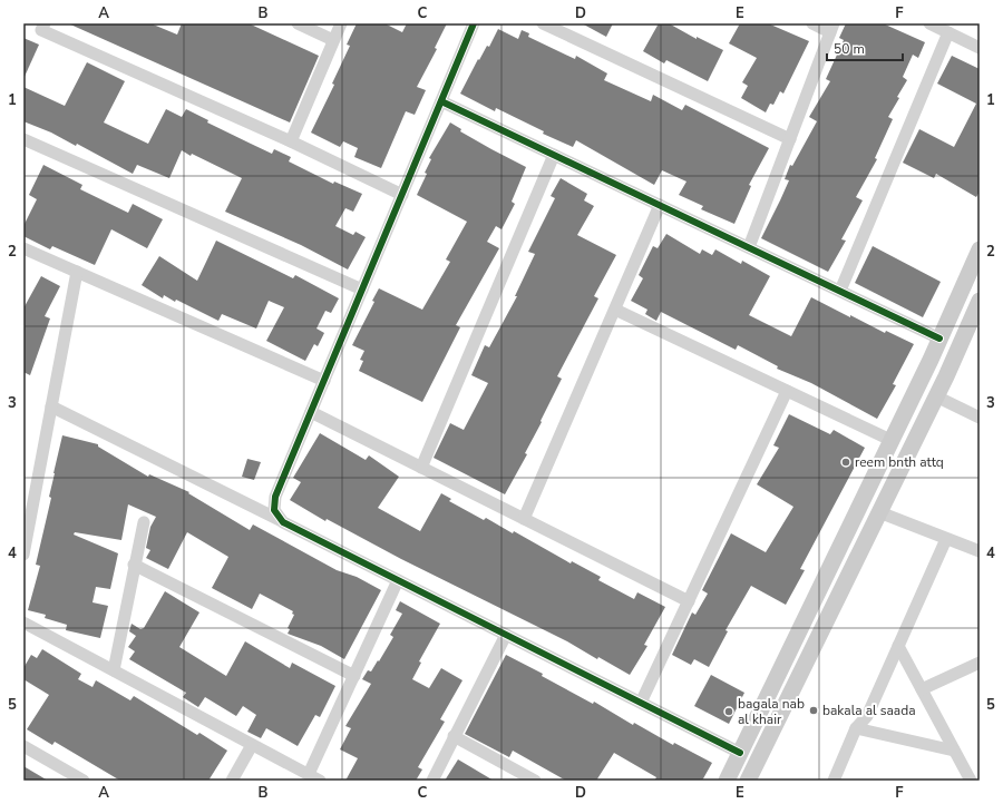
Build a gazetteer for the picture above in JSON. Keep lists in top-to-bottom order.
{
  "places": ["reem bnth attq", "bakala al saada", "bagala nab al khair"],
  "scale_bar": "50 m",
  "grid": {
    "columns": [
      "A",
      "B",
      "C",
      "D",
      "E",
      "F"
    ],
    "rows": [
      "1",
      "2",
      "3",
      "4",
      "5"
    ]
  }
}
